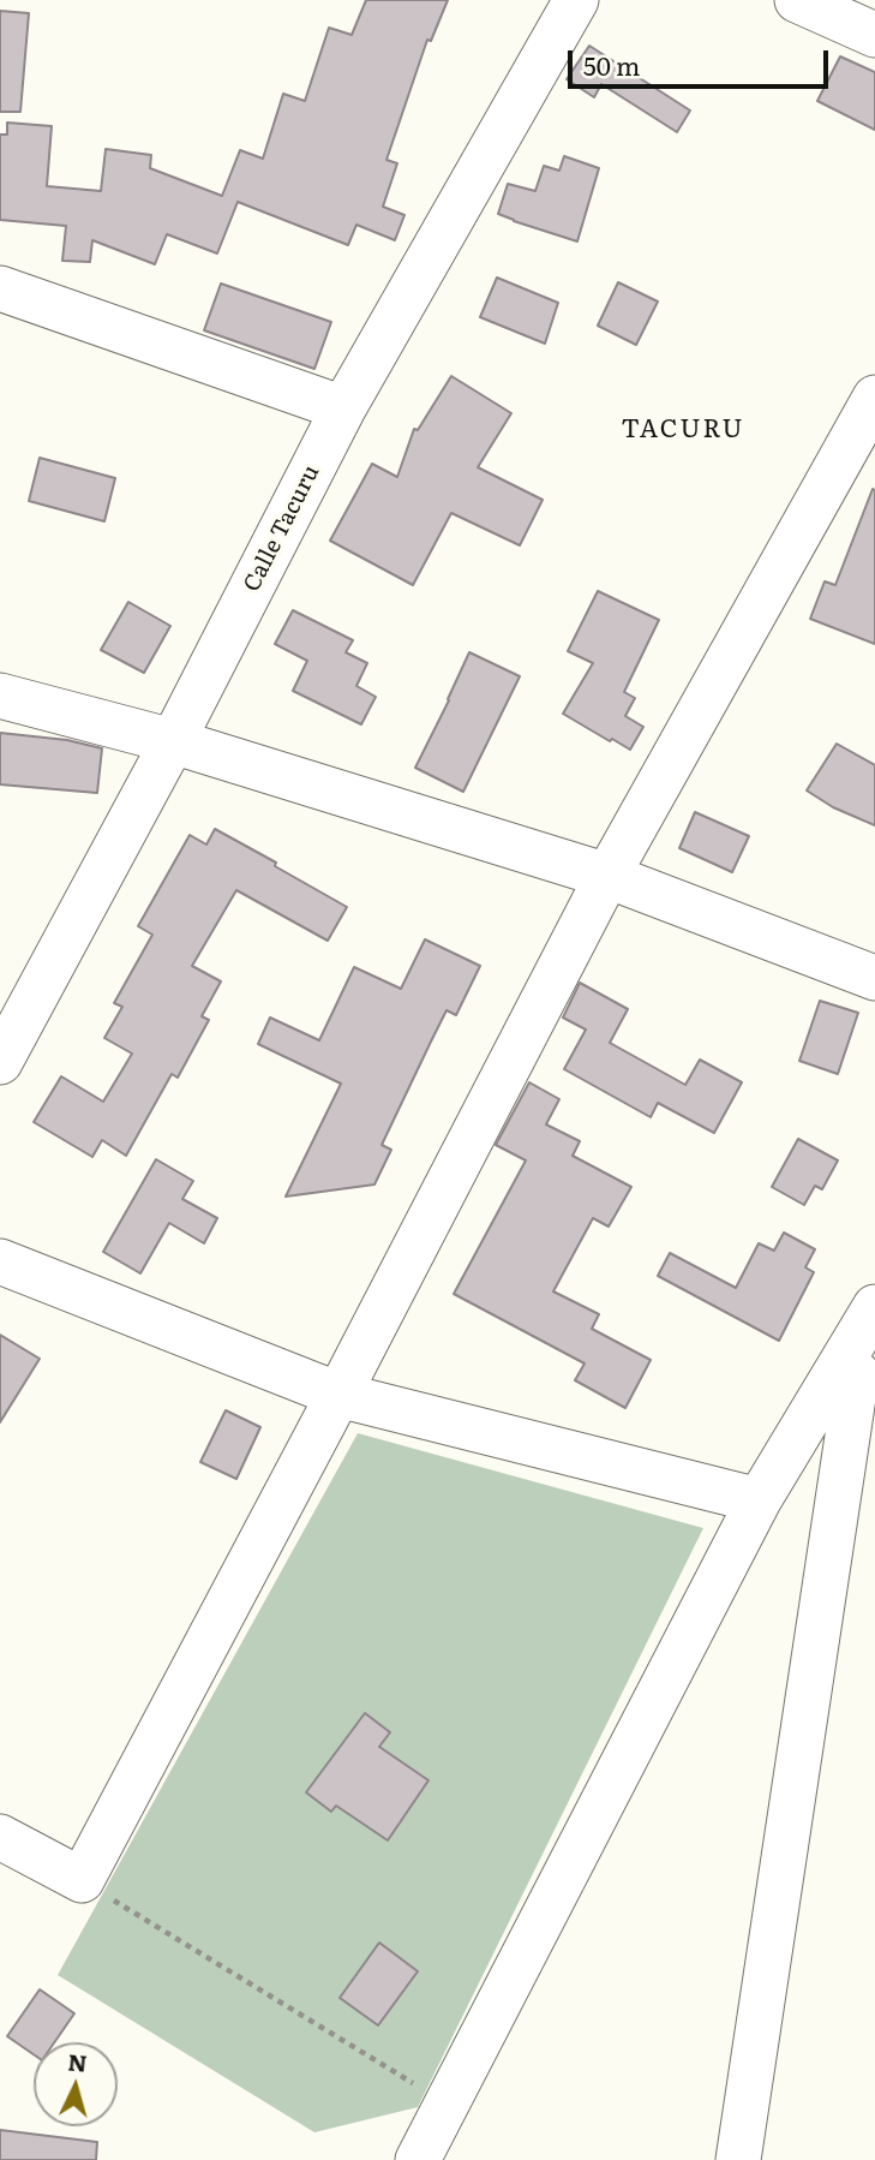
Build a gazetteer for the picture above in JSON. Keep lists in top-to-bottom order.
{
  "streets": {
    "street": ["Calle Tacuru"]
  },
  "districts": ["TACURU"],
  "scale_bar": "50 m",
  "north": "top"
}
